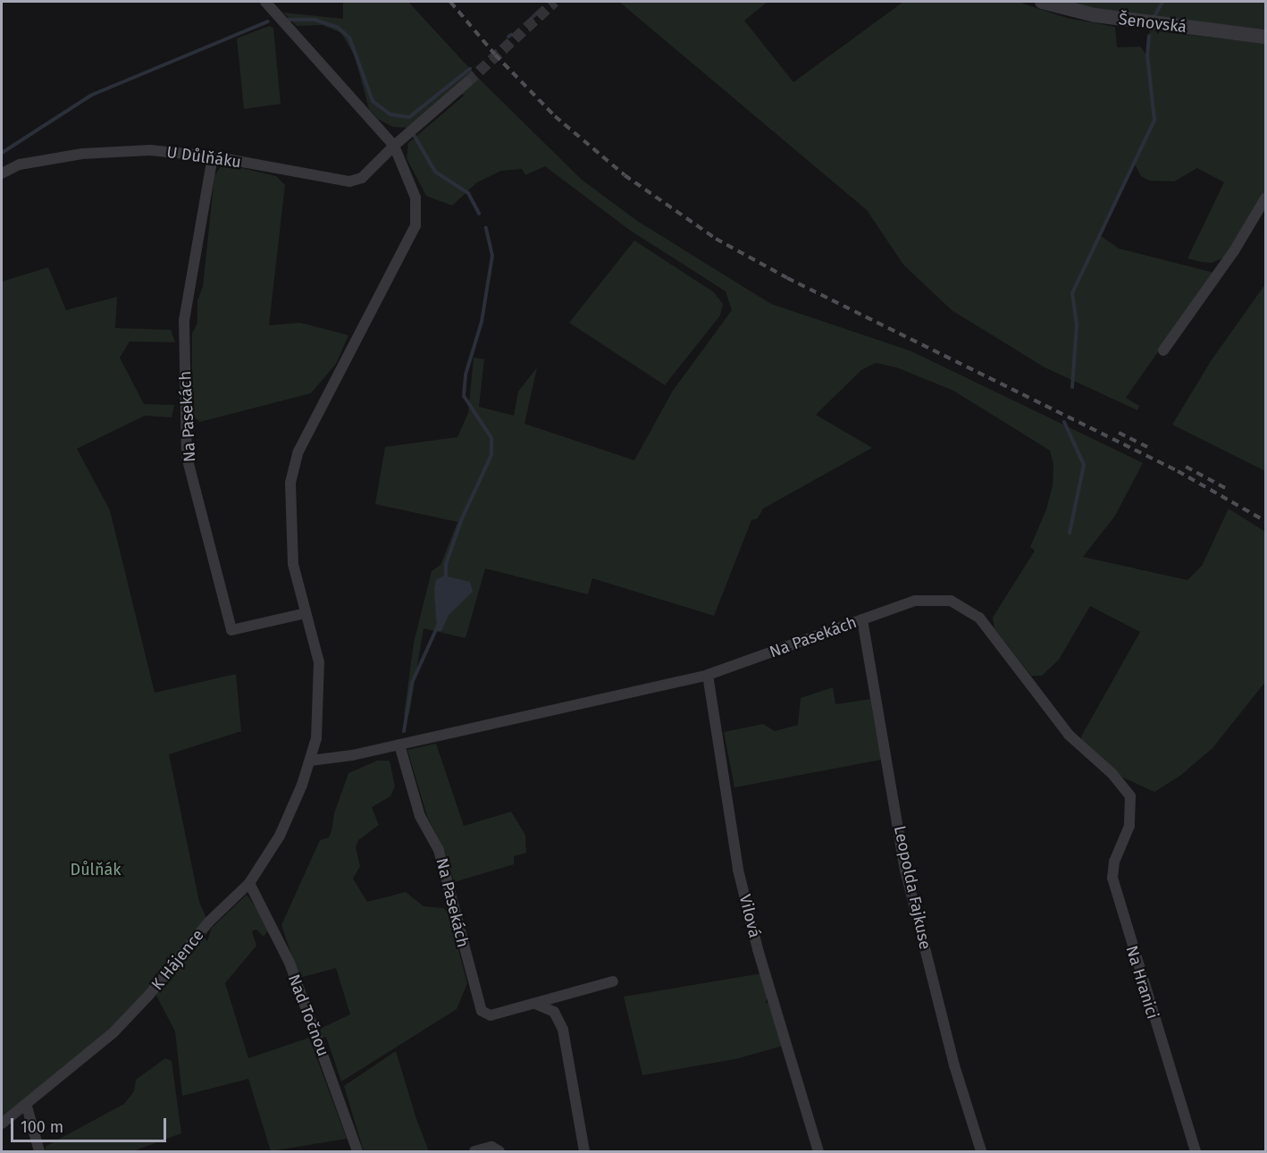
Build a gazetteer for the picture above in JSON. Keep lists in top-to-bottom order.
{
  "streets": {
    "street": [
      "Šenovská",
      "U Důlňáku",
      "Na Pasekách",
      "Leopolda Fajkuse",
      "Vilová",
      "K Hájence",
      "Na Hranici",
      "Nad Točnou"
    ]
  },
  "crossings": [
    ["U Důlňáku", "Na Pasekách"],
    ["Na Pasekách", "Leopolda Fajkuse"],
    ["Na Pasekách", "Vilová"],
    ["Na Pasekách", "K Hájence"],
    ["Na Pasekách", "Na Hranici"],
    ["K Hájence", "Nad Točnou"]
  ],
  "parks": ["Důlňák"],
  "scale_bar": "100 m"
}
